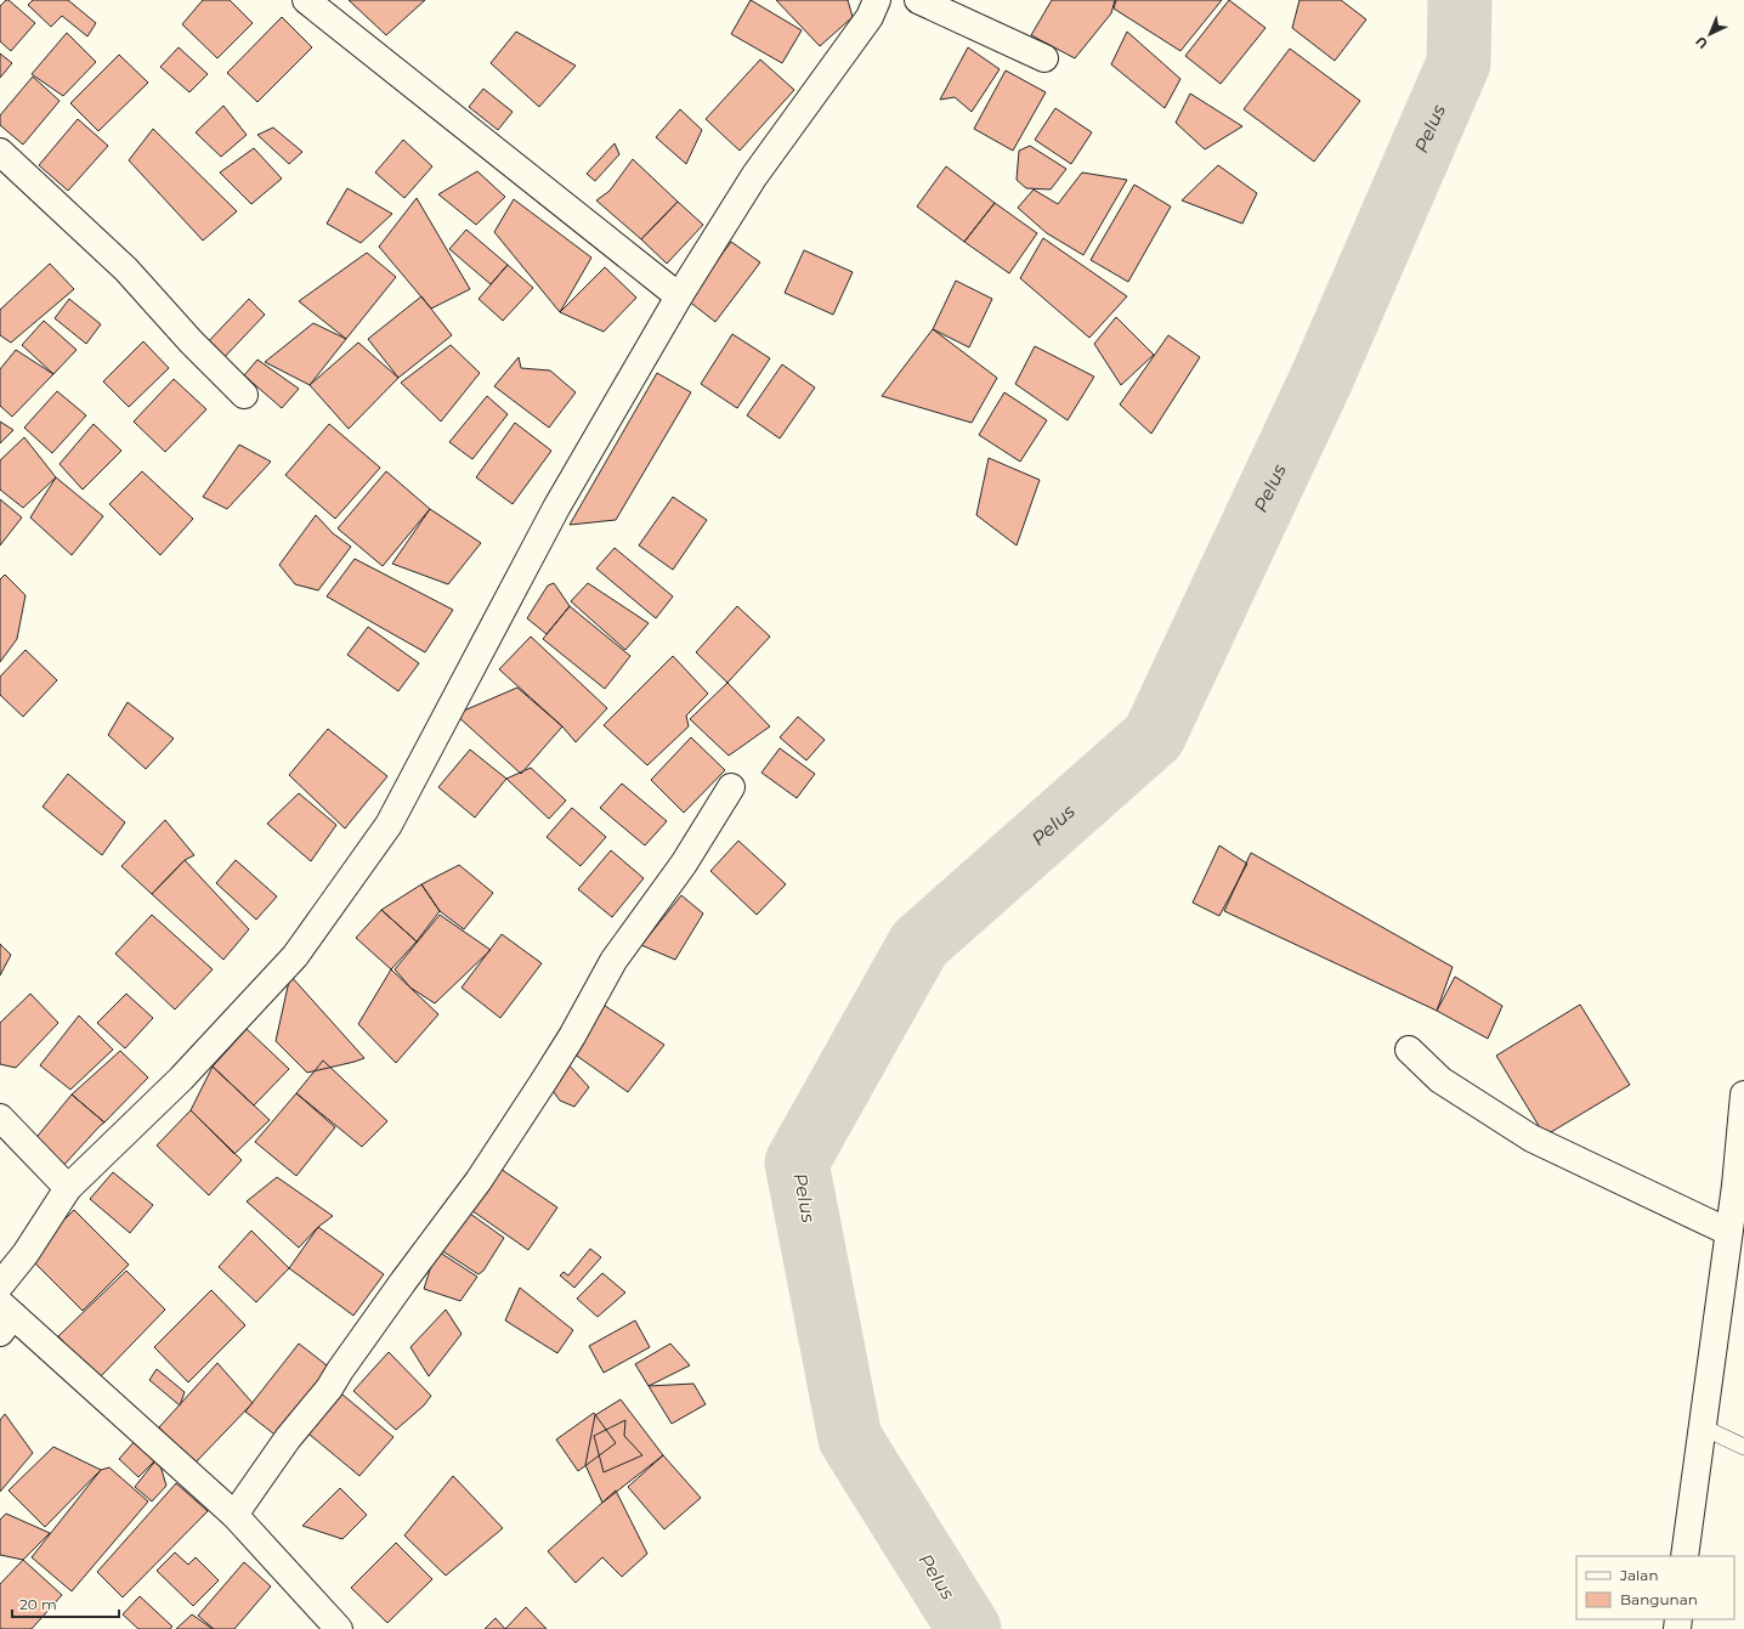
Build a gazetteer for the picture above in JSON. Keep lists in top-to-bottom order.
{
  "water": ["Pelus"],
  "legend": ["Jalan", "Bangunan"],
  "scale_bar": "20 m",
  "north": "bottom left"
}
